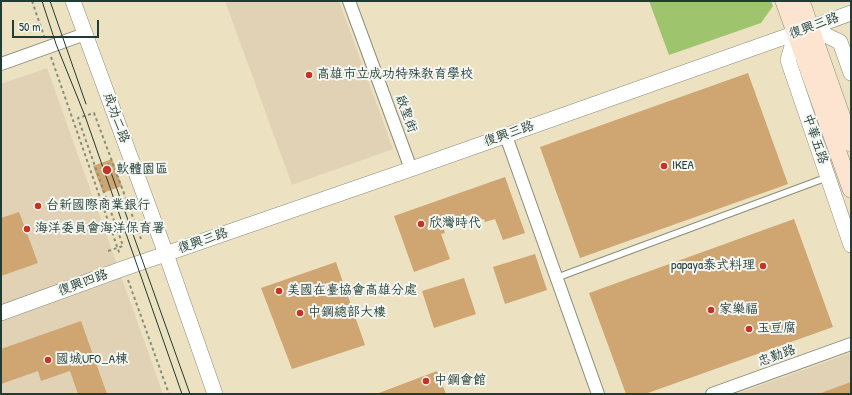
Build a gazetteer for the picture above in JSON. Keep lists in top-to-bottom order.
{
  "streets": {
    "main road": ["中華五路"],
    "street": [
      "復興三路",
      "啟聖街",
      "成功二路",
      "復興四路",
      "忠勤路"
    ]
  },
  "crossings": [
    ["復興三路", "啟聖街"],
    ["復興三路", "成功二路"],
    ["復興三路", "中華五路"],
    ["復興三路", "復興四路"],
    ["成功二路", "復興四路"]
  ],
  "places": [
    "高雄市立成功特殊教育學校",
    "IKEA",
    "軟體園區",
    "台新國際商業銀行",
    "欣灣時代",
    "海洋委員會海洋保育署",
    "papaya泰式料理",
    "美國在臺協會高雄分處",
    "家樂福",
    "中鋼總部大樓",
    "玉豆腐",
    "國城UFO_A棟",
    "中鋼會館"
  ],
  "scale_bar": "50 m"
}
